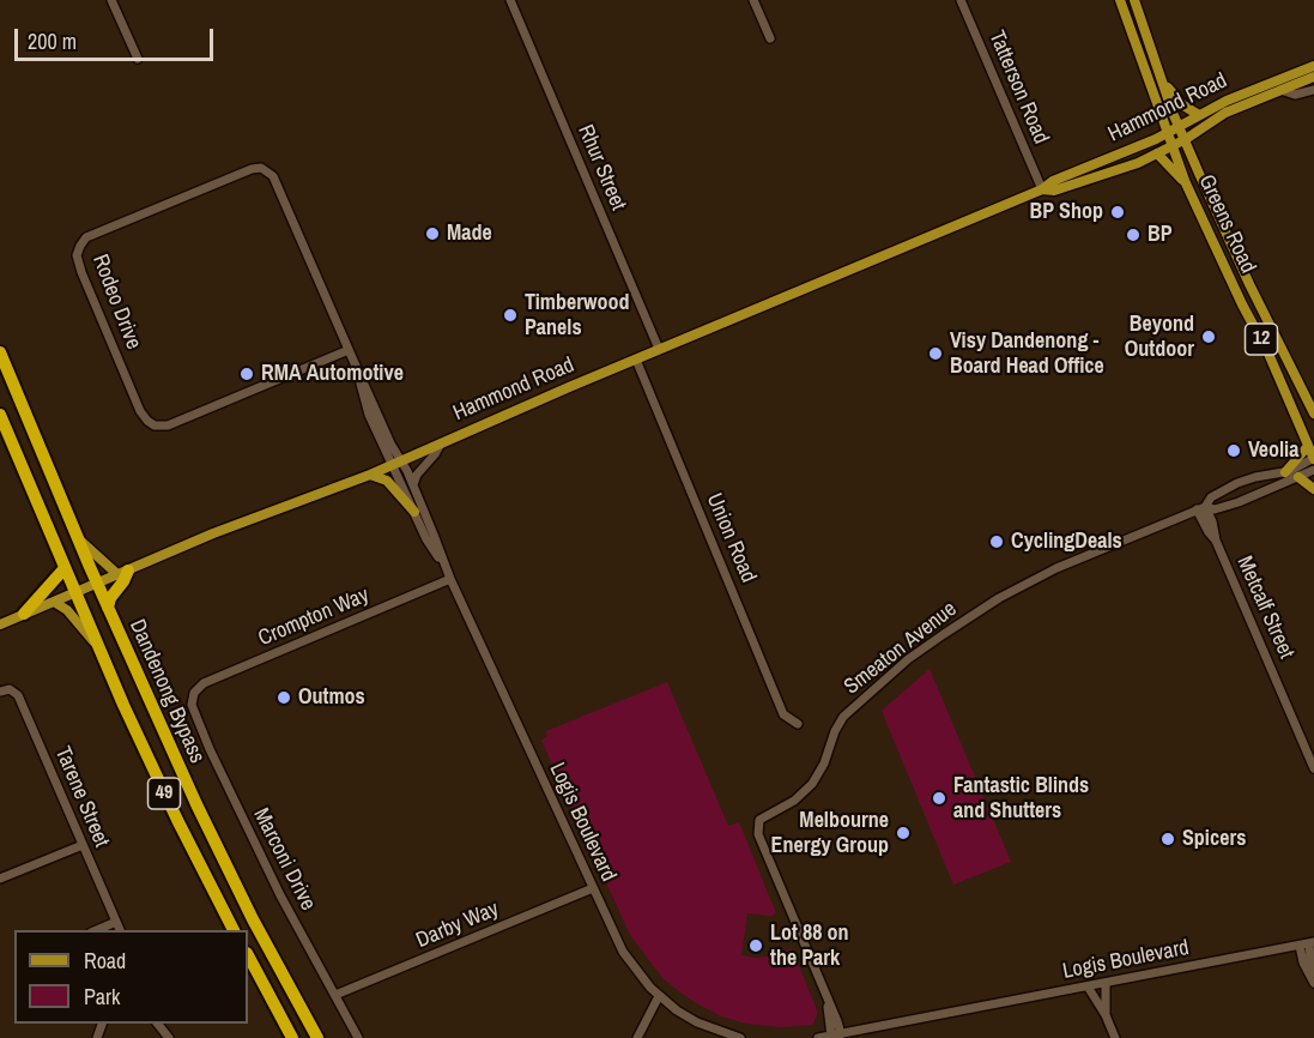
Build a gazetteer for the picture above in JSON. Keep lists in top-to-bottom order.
{
  "streets": {
    "highway": ["Dandenong Bypass", "49"],
    "main road": ["Hammond Road", "Greens Road", "12"],
    "street": [
      "Tatterson Road",
      "Rhur Street",
      "Rodeo Drive",
      "Union Road",
      "Metcalf Street",
      "Crompton Way",
      "Smeaton Avenue",
      "Tarene Street",
      "Logis Boulevard",
      "Marconi Drive",
      "Darby Way"
    ]
  },
  "crossings": [
    ["Tatterson Road", "Hammond Road"],
    ["Hammond Road", "Rhur Street"],
    ["Hammond Road", "Greens Road"],
    ["Hammond Road", "Rodeo Drive"],
    ["Hammond Road", "Union Road"],
    ["Hammond Road", "Dandenong Bypass"],
    ["Hammond Road", "Logis Boulevard"],
    ["Greens Road", "Smeaton Avenue"],
    ["Rodeo Drive", "Logis Boulevard"],
    ["Metcalf Street", "Smeaton Avenue"],
    ["Crompton Way", "Logis Boulevard"],
    ["Crompton Way", "Marconi Drive"],
    ["Smeaton Avenue", "Logis Boulevard"],
    ["Logis Boulevard", "Darby Way"],
    ["Marconi Drive", "Darby Way"]
  ],
  "places": [
    "BP Shop",
    "Made",
    "BP",
    "Timberwood Panels",
    "Beyond Outdoor",
    "Visy Dandenong - Board Head Office",
    "RMA Automotive",
    "Veolia",
    "CyclingDeals",
    "Outmos",
    "Fantastic Blinds and Shutters",
    "Melbourne Energy Group",
    "Spicers",
    "Lot 88 on the Park"
  ],
  "legend": ["Road", "Park"],
  "scale_bar": "200 m"
}
